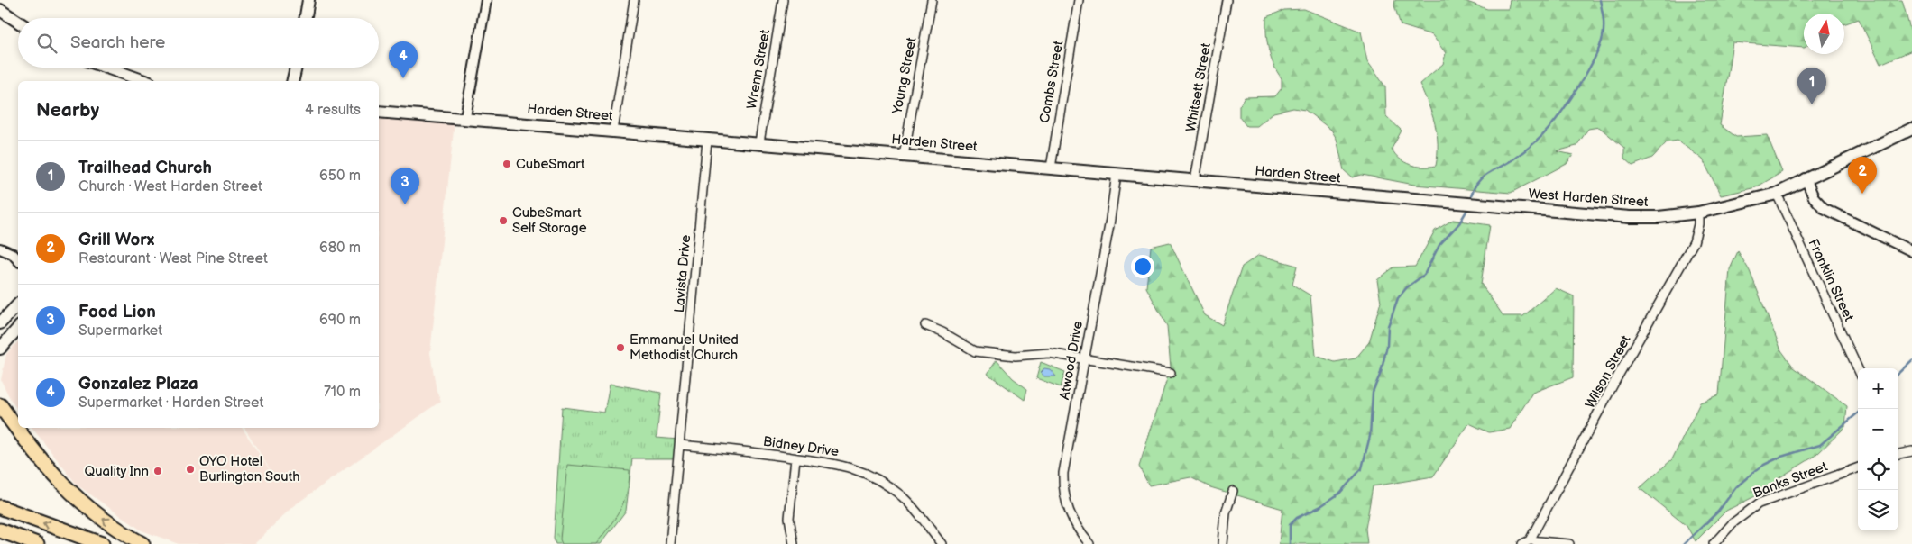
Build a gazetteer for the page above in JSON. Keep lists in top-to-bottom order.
{
  "streets": {
    "main road": ["Harden Street", "West Harden Street"],
    "street": [
      "Wrenn Street",
      "Young Street",
      "Combs Street",
      "Whitsett Street",
      "Lavista Drive",
      "Franklin Street",
      "Atwood Drive",
      "Wilson Street",
      "Bidney Drive",
      "Banks Street"
    ]
  },
  "crossings": [
    ["Wrenn Street", "Harden Street"],
    ["Young Street", "Harden Street"],
    ["Combs Street", "Harden Street"],
    ["Whitsett Street", "Harden Street"],
    ["Harden Street", "West Harden Street"],
    ["Harden Street", "Lavista Drive"],
    ["Harden Street", "Atwood Drive"],
    ["West Harden Street", "Franklin Street"],
    ["West Harden Street", "Wilson Street"],
    ["Lavista Drive", "Bidney Drive"]
  ],
  "places": [
    "CubeSmart",
    "CubeSmart Self Storage",
    "Emmanuel United Methodist Church",
    "OYO Hotel Burlington South",
    "Quality Inn"
  ],
  "north": "top",
  "page": {
    "search": "Search here",
    "pins": [
      "4",
      "1",
      "2",
      "3"
    ],
    "heading": ["Nearby", "4 results"],
    "list": [
      {
        "mark": "1",
        "name": "Trailhead Church",
        "note": "Church · West Harden Street",
        "value": "650 m"
      },
      {
        "mark": "2",
        "name": "Grill Worx",
        "note": "Restaurant · West Pine Street",
        "value": "680 m"
      },
      {
        "mark": "3",
        "name": "Food Lion",
        "note": "Supermarket",
        "value": "690 m"
      },
      {
        "mark": "4",
        "name": "Gonzalez Plaza",
        "note": "Supermarket · Harden Street",
        "value": "710 m"
      }
    ],
    "map_buttons": ["+", "−"]
  }
}
